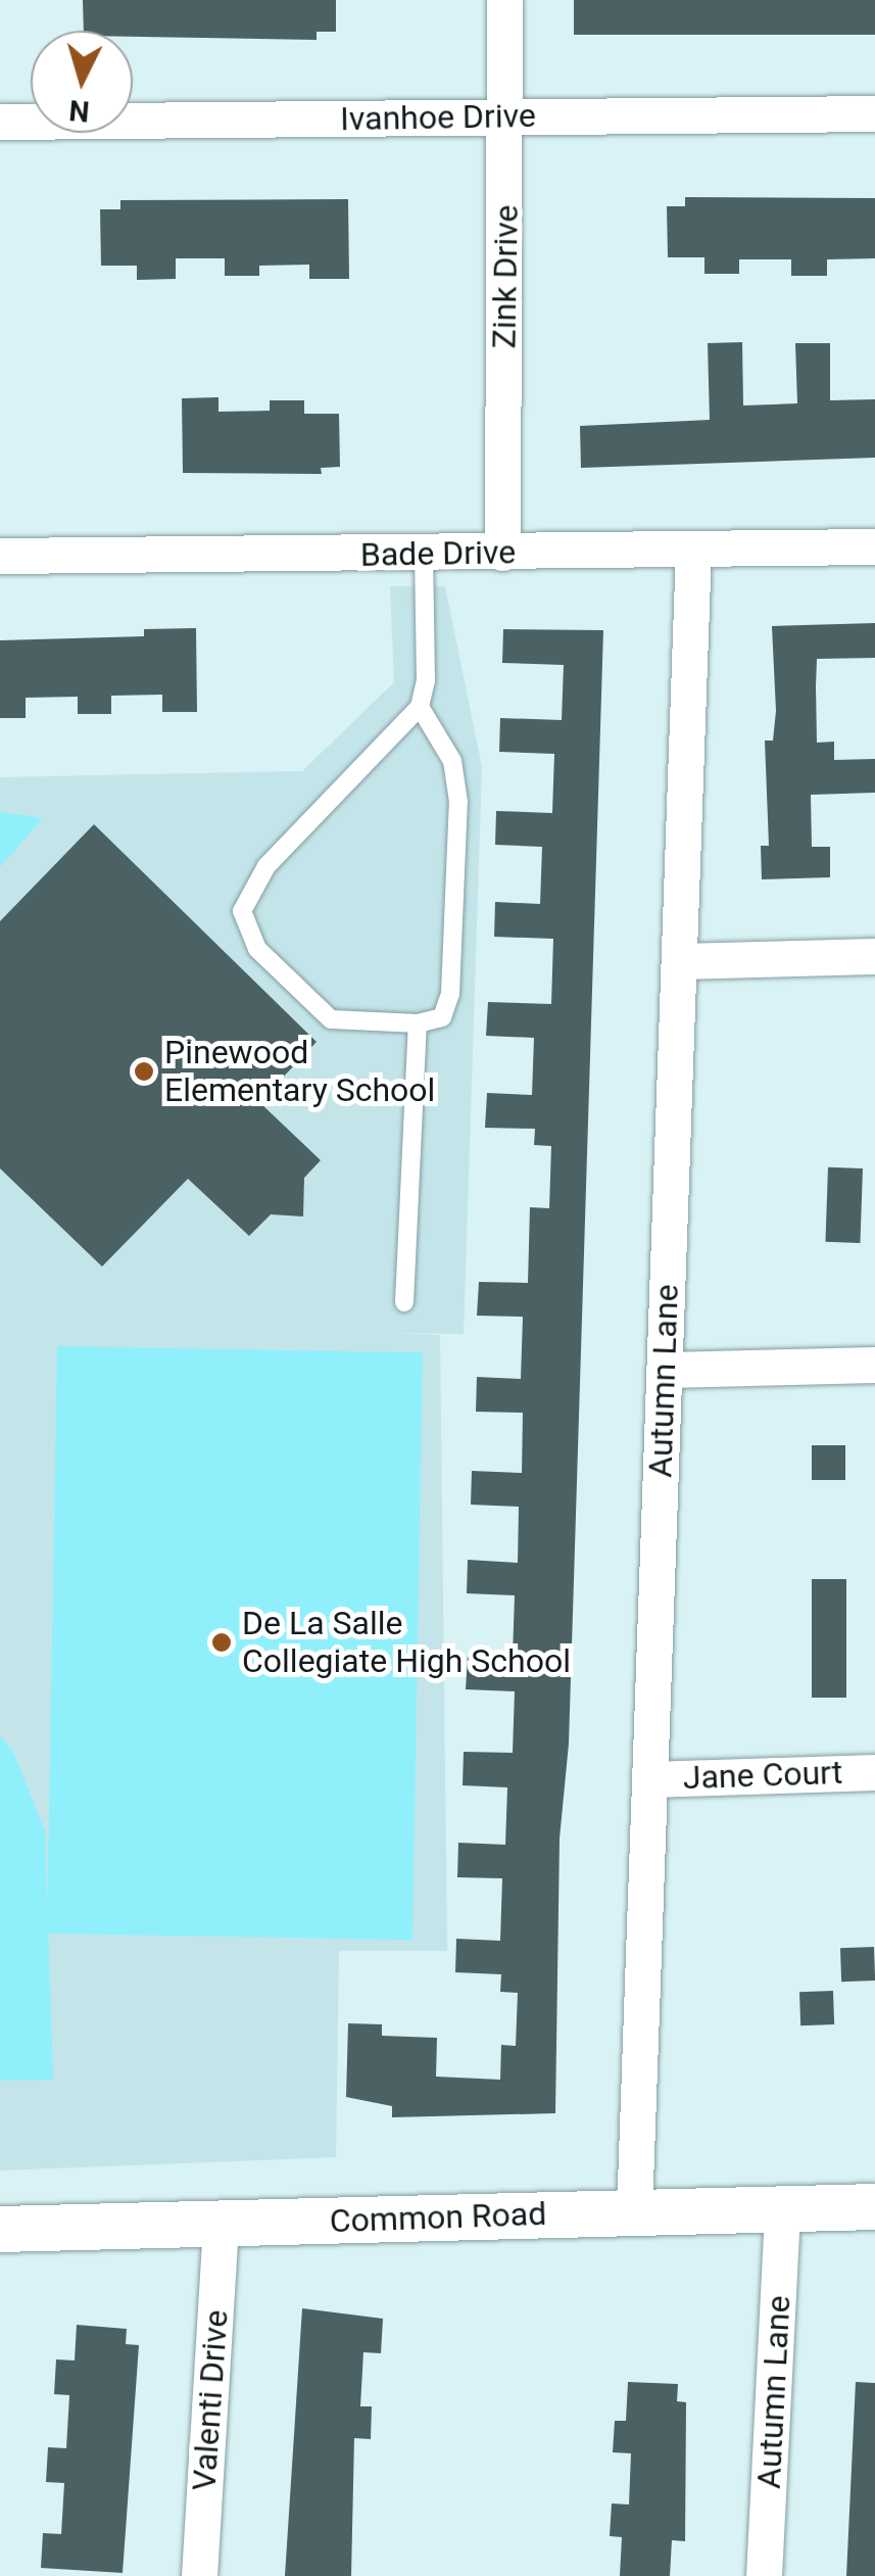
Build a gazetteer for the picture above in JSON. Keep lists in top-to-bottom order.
{
  "streets": {
    "street": [
      "Ivanhoe Drive",
      "Zink Drive",
      "Bade Drive",
      "Autumn Lane",
      "Jane Court",
      "Common Road",
      "Valenti Drive"
    ]
  },
  "crossings": [
    ["Ivanhoe Drive", "Zink Drive"],
    ["Zink Drive", "Bade Drive"],
    ["Bade Drive", "Autumn Lane"],
    ["Autumn Lane", "Jane Court"],
    ["Autumn Lane", "Common Road"],
    ["Common Road", "Valenti Drive"]
  ],
  "places": ["Pinewood Elementary School", "De La Salle Collegiate High School"],
  "north": "bottom"
}
